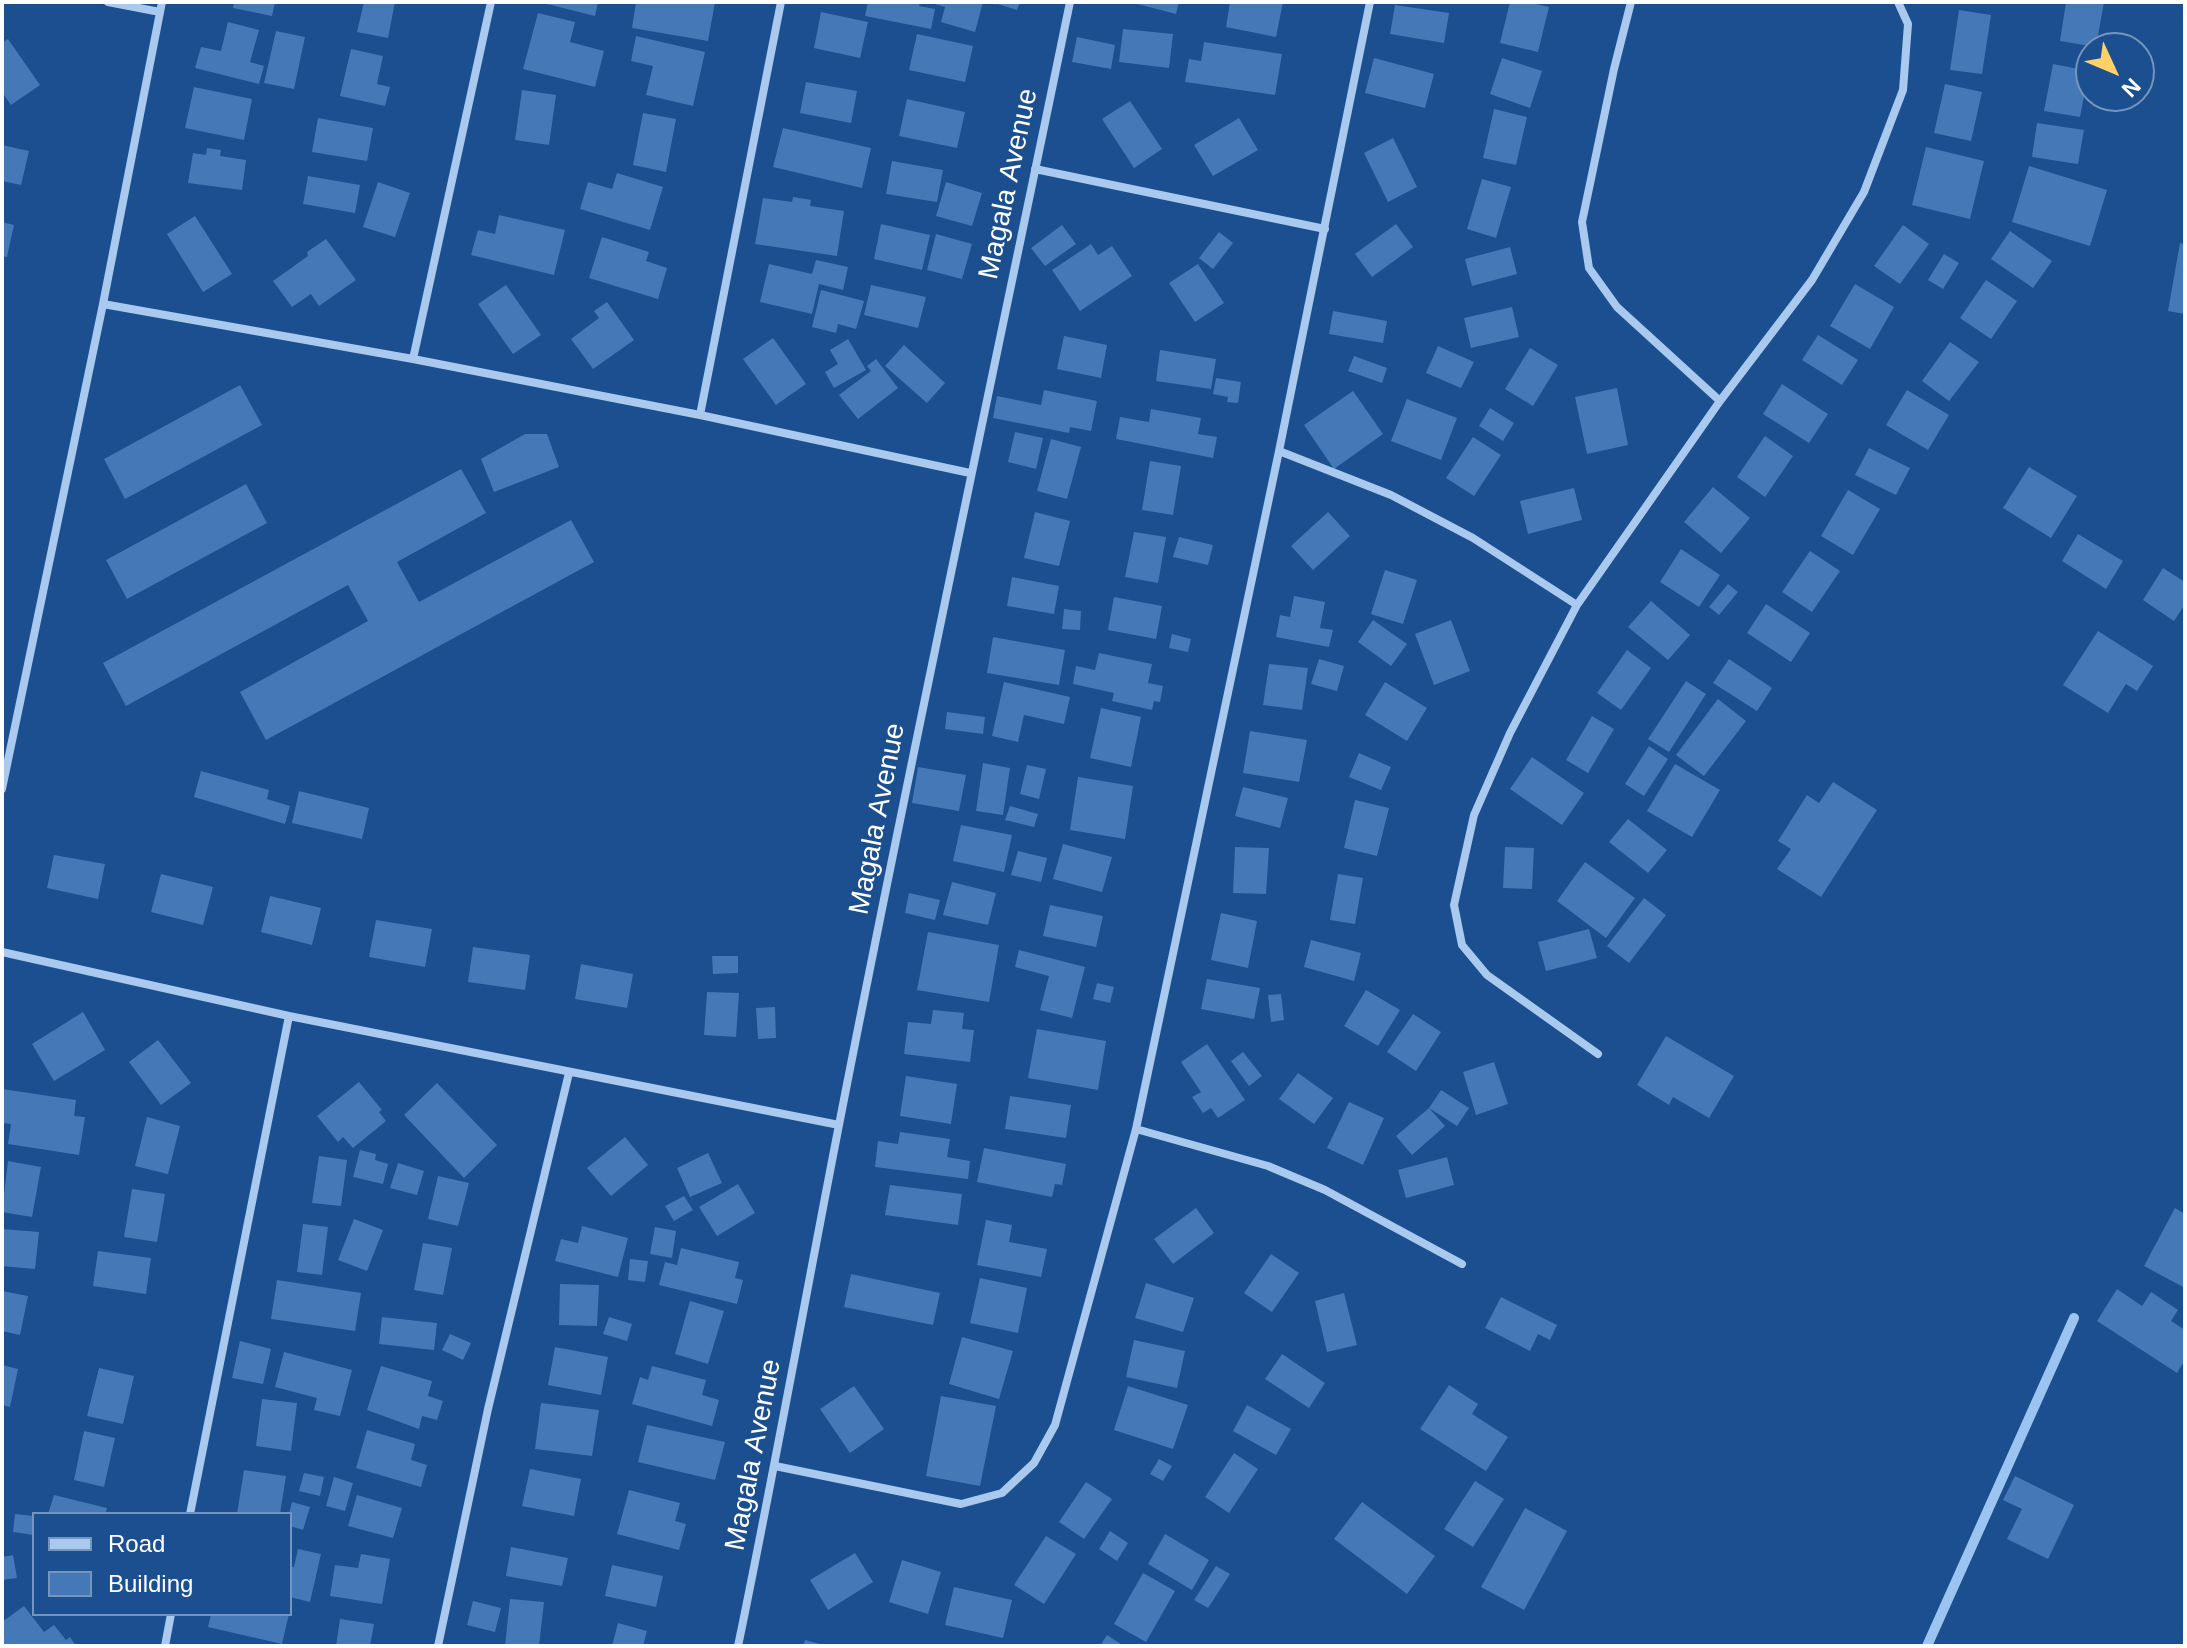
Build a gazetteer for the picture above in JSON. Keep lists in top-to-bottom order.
{
  "streets": {
    "street": ["Magala Avenue"]
  },
  "legend": ["Road", "Building"],
  "north": "bottom right"
}
